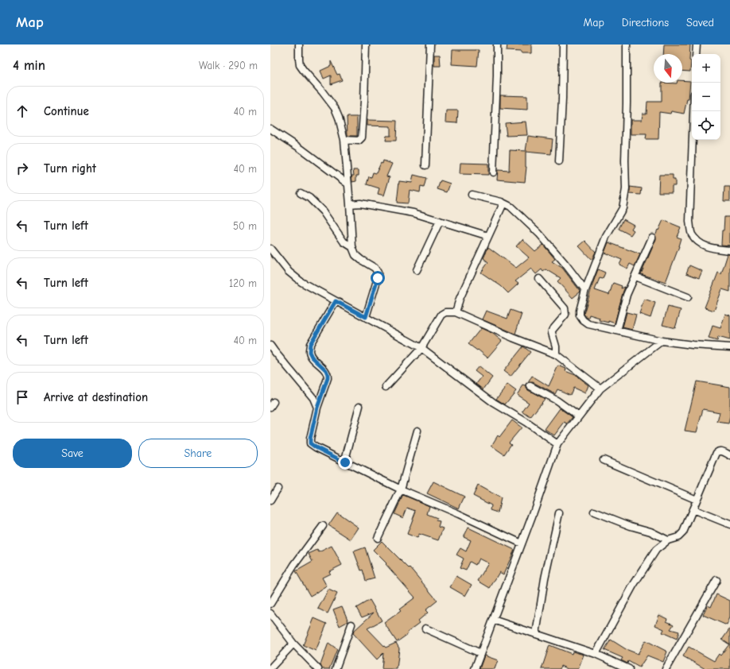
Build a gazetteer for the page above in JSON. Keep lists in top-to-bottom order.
{
  "north": "bottom",
  "page": {
    "header": "Map",
    "nav": ["Map", "Directions", "Saved"],
    "heading": ["4 min", "Walk · 290 m"],
    "map_buttons": ["+", "−"],
    "list": [
      ["Continue", "40 m"],
      ["Turn right", "40 m"],
      ["Turn left", "50 m"],
      ["Turn left", "120 m"],
      ["Turn left", "40 m"],
      "Arrive at destination"
    ],
    "buttons": ["Save", "Share"]
  }
}
